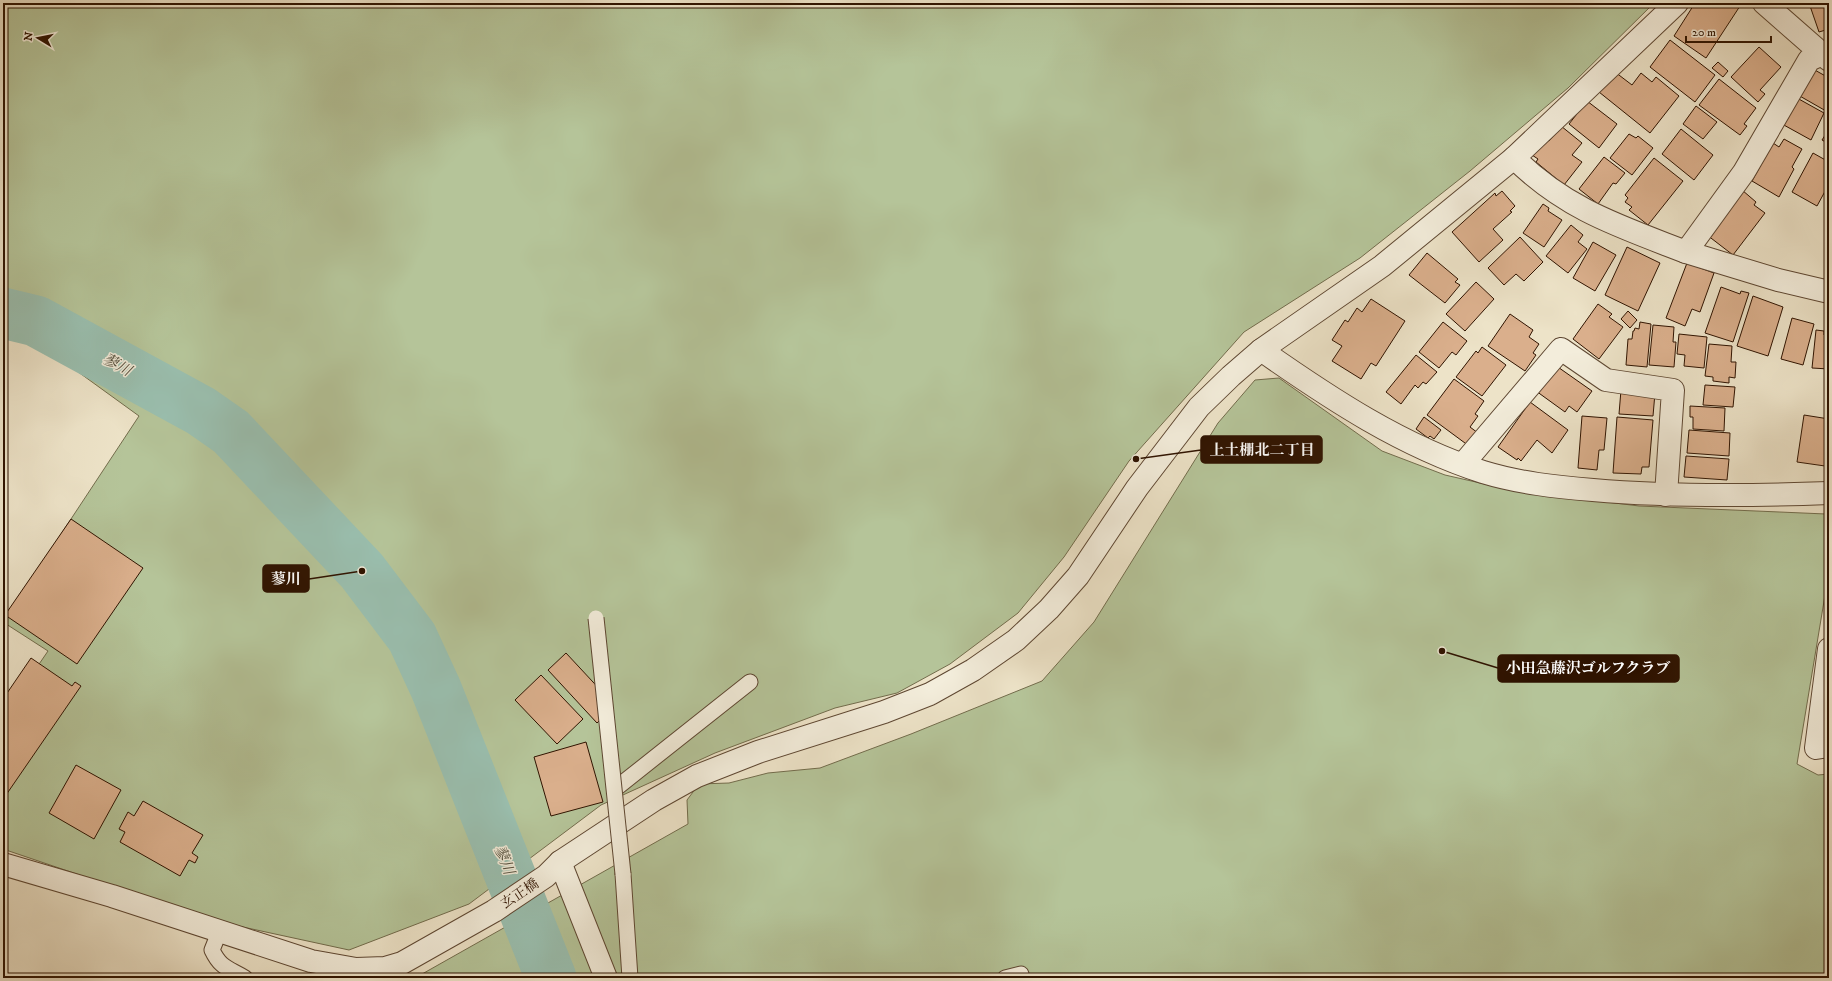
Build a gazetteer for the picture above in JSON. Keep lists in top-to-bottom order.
{
  "streets": {
    "street": ["玄正橋"]
  },
  "water": ["蓼川"],
  "places": ["上土棚北二丁目", "蓼川", "小田急藤沢ゴルフクラブ"],
  "scale_bar": "20 m",
  "north": "left"
}
